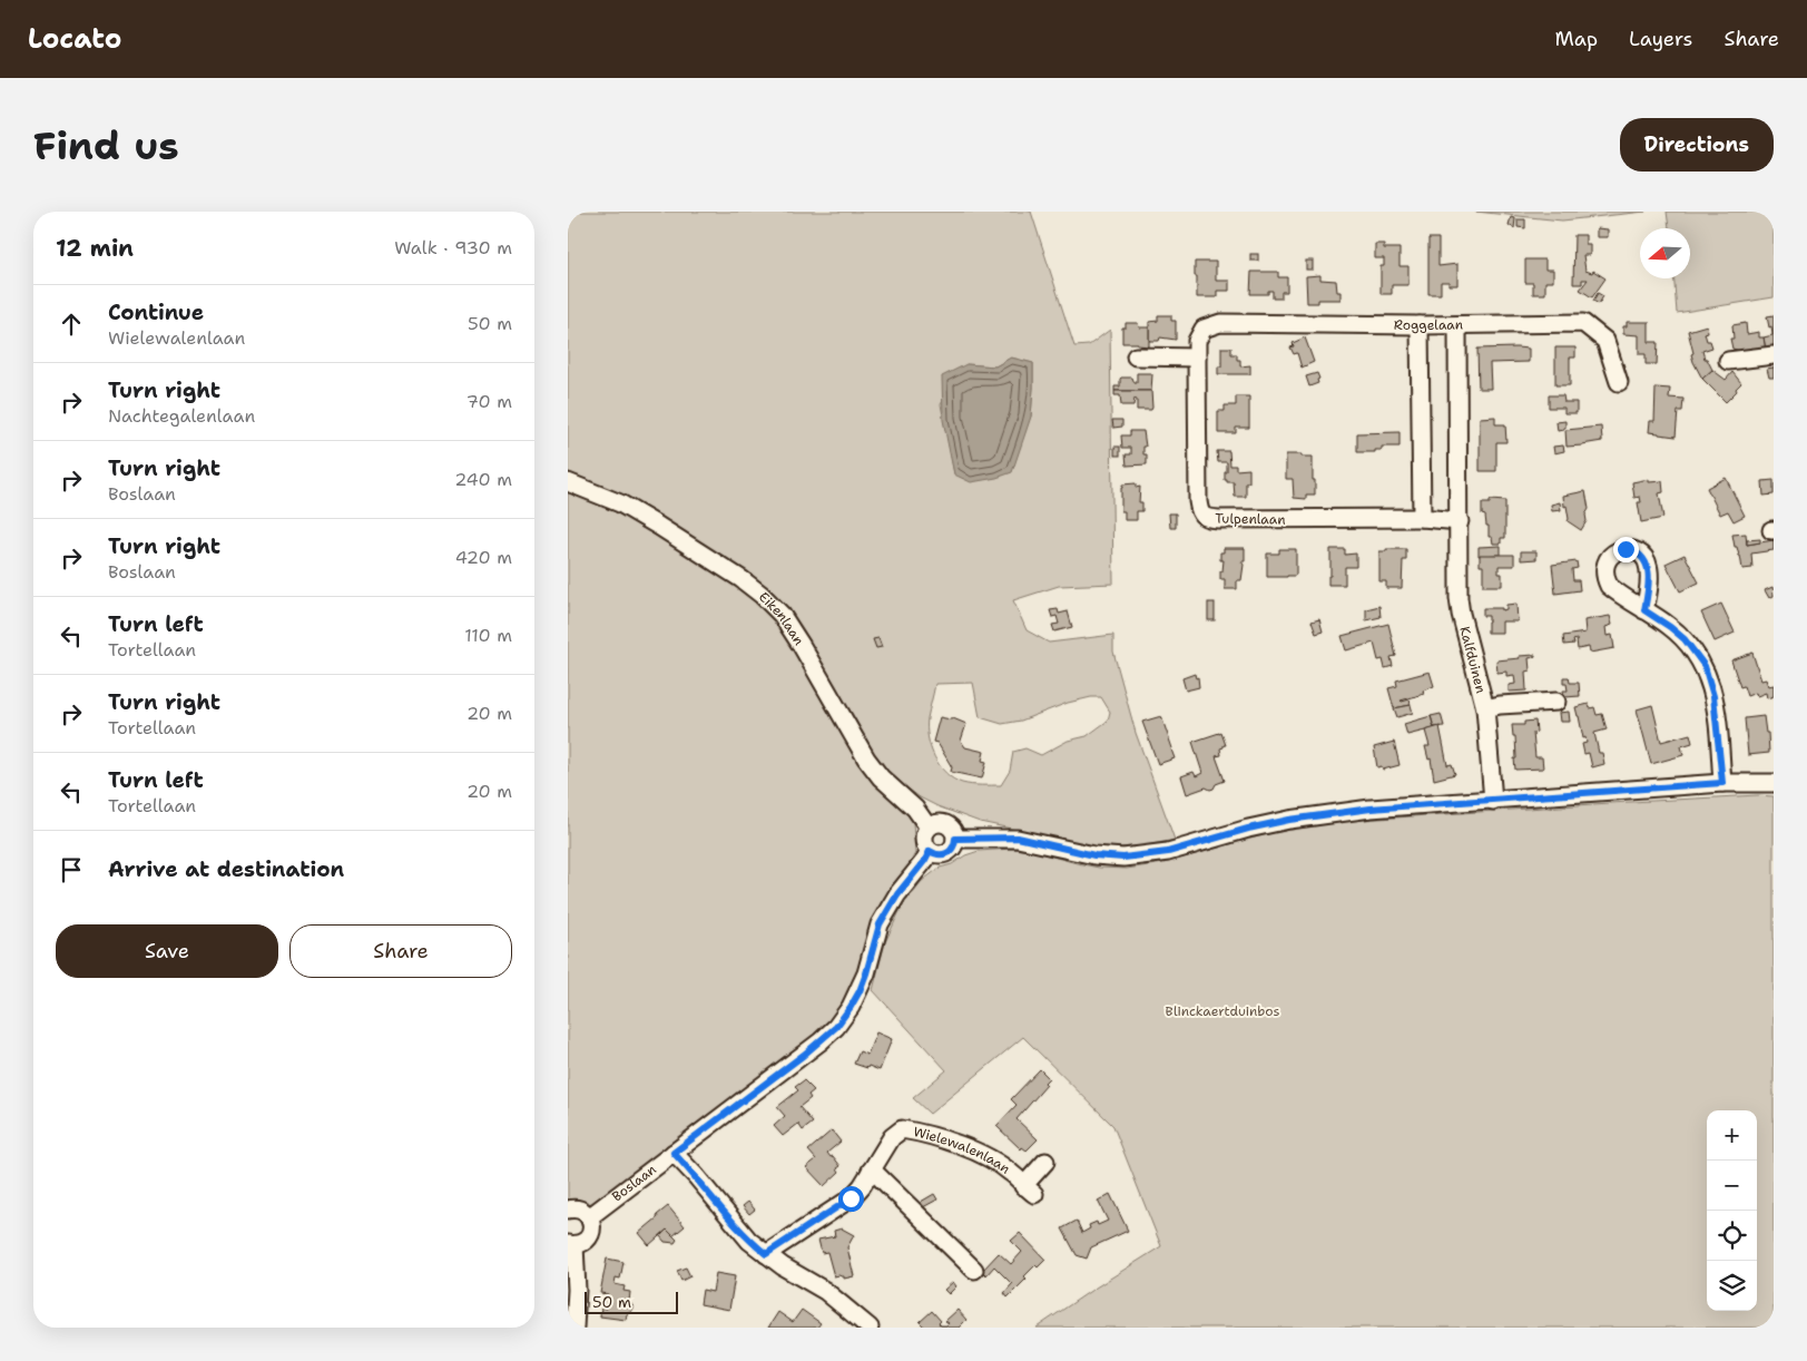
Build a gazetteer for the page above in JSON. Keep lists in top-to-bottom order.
{
  "streets": {
    "street": [
      "Roggelaan",
      "Tulpenlaan",
      "Eikenlaan",
      "Kalfduinen",
      "Wielewalenlaan",
      "Boslaan"
    ]
  },
  "crossings": [
    ["Roggelaan", "Tulpenlaan"],
    ["Roggelaan", "Kalfduinen"],
    ["Eikenlaan", "Boslaan"]
  ],
  "parks": ["Blinckaertduinbos"],
  "scale_bar": "50 m",
  "north": "left",
  "page": {
    "header": "Locato",
    "nav": ["Map", "Layers", "Share"],
    "buttons": [
      "Directions",
      ["Save", "Share"]
    ],
    "title": "Find us",
    "heading": ["12 min", "Walk · 930 m"],
    "list": [
      ["Continue", "Wielewalenlaan", "50 m"],
      ["Turn right", "Nachtegalenlaan", "70 m"],
      ["Turn right", "Boslaan", "240 m"],
      ["Turn right", "Boslaan", "420 m"],
      ["Turn left", "Tortellaan", "110 m"],
      ["Turn right", "Tortellaan", "20 m"],
      ["Turn left", "Tortellaan", "20 m"],
      "Arrive at destination"
    ],
    "map_buttons": ["+", "−"],
    "scale": "50 m"
  }
}
